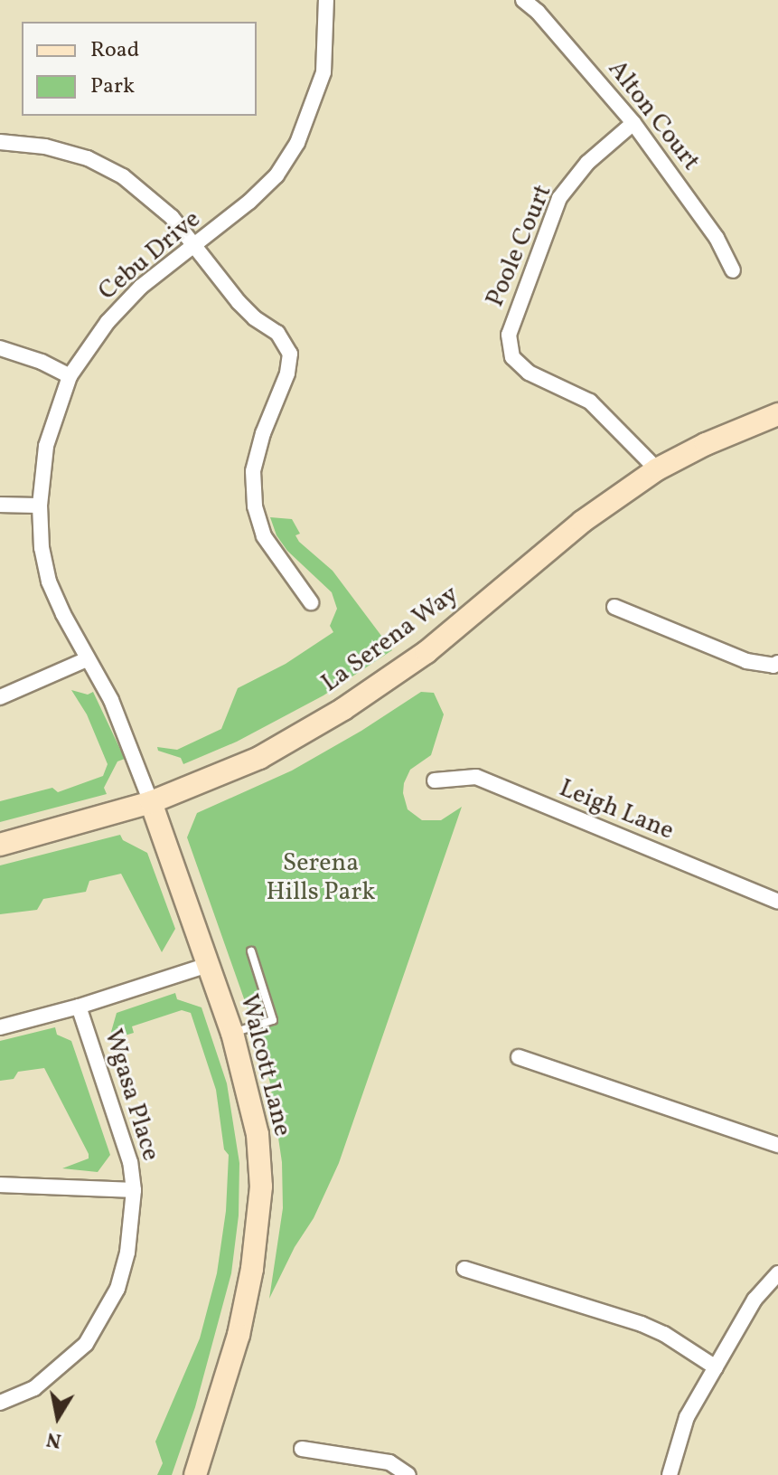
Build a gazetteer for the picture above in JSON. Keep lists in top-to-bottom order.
{
  "streets": {
    "main road": ["La Serena Way", "Walcott Lane"],
    "street": [
      "Alton Court",
      "Poole Court",
      "Cebu Drive",
      "Leigh Lane",
      "Wgasa Place"
    ]
  },
  "crossings": [
    ["Alton Court", "Poole Court"],
    ["Poole Court", "La Serena Way"],
    ["Cebu Drive", "La Serena Way"],
    ["Cebu Drive", "Walcott Lane"],
    ["La Serena Way", "Walcott Lane"]
  ],
  "parks": ["Serena Hills Park"],
  "legend": ["Road", "Park"],
  "north": "bottom"
}
